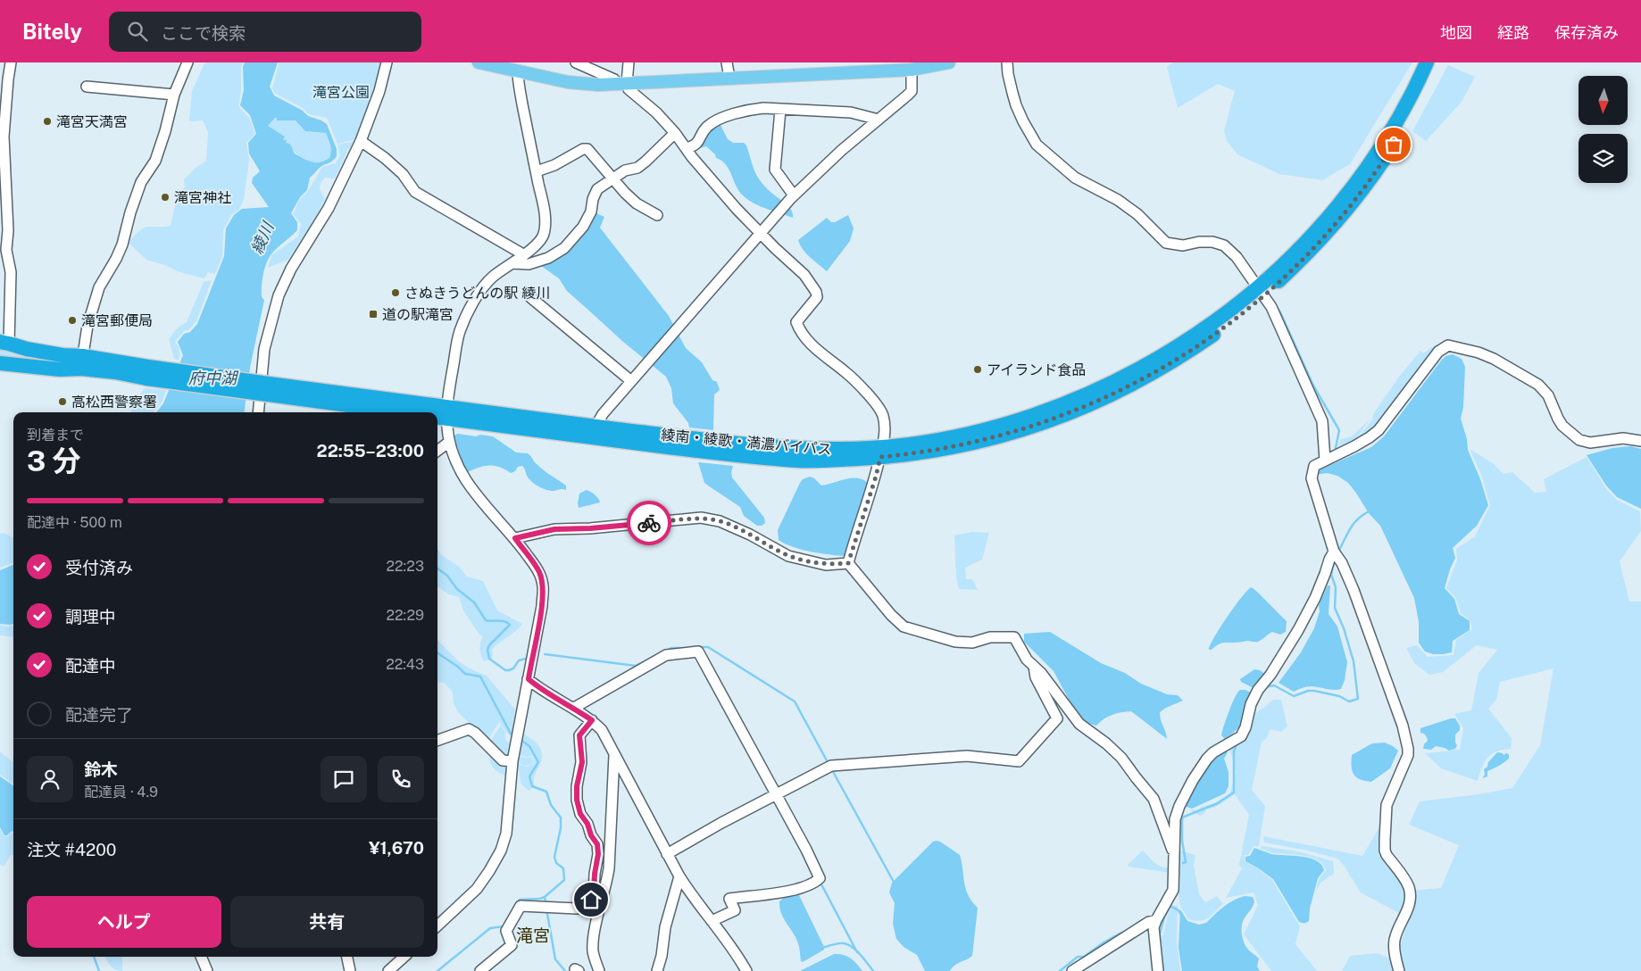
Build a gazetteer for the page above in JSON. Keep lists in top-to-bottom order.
{
  "streets": {
    "highway": ["綾南・綾歌・満濃バイパス"]
  },
  "districts": ["滝宮"],
  "water": ["綾川", "府中湖"],
  "parks": ["滝宮公園"],
  "places": {
    "other": [
      "滝宮天満宮",
      "滝宮神社",
      "さぬきうどんの駅 綾川",
      "滝宮郵便局",
      "アイランド食品",
      "高松西警察署"
    ],
    "transit": ["道の駅滝宮"]
  },
  "north": "bottom",
  "page": {
    "header": "Bitely",
    "search": "ここで検索",
    "nav": ["地図", "経路", "保存済み"],
    "heading": ["3 分", "到着まで", "22:55–23:00"],
    "panel": [
      "鈴木",
      "配達員 · 4.9",
      "注文 #4200",
      "¥1,670"
    ],
    "bar": "配達中 · 500 m",
    "list": [
      ["受付済み", "22:23"],
      ["調理中", "22:29"],
      ["配達中", "22:43"],
      "配達完了"
    ],
    "buttons": ["ヘルプ", "共有"]
  }
}
